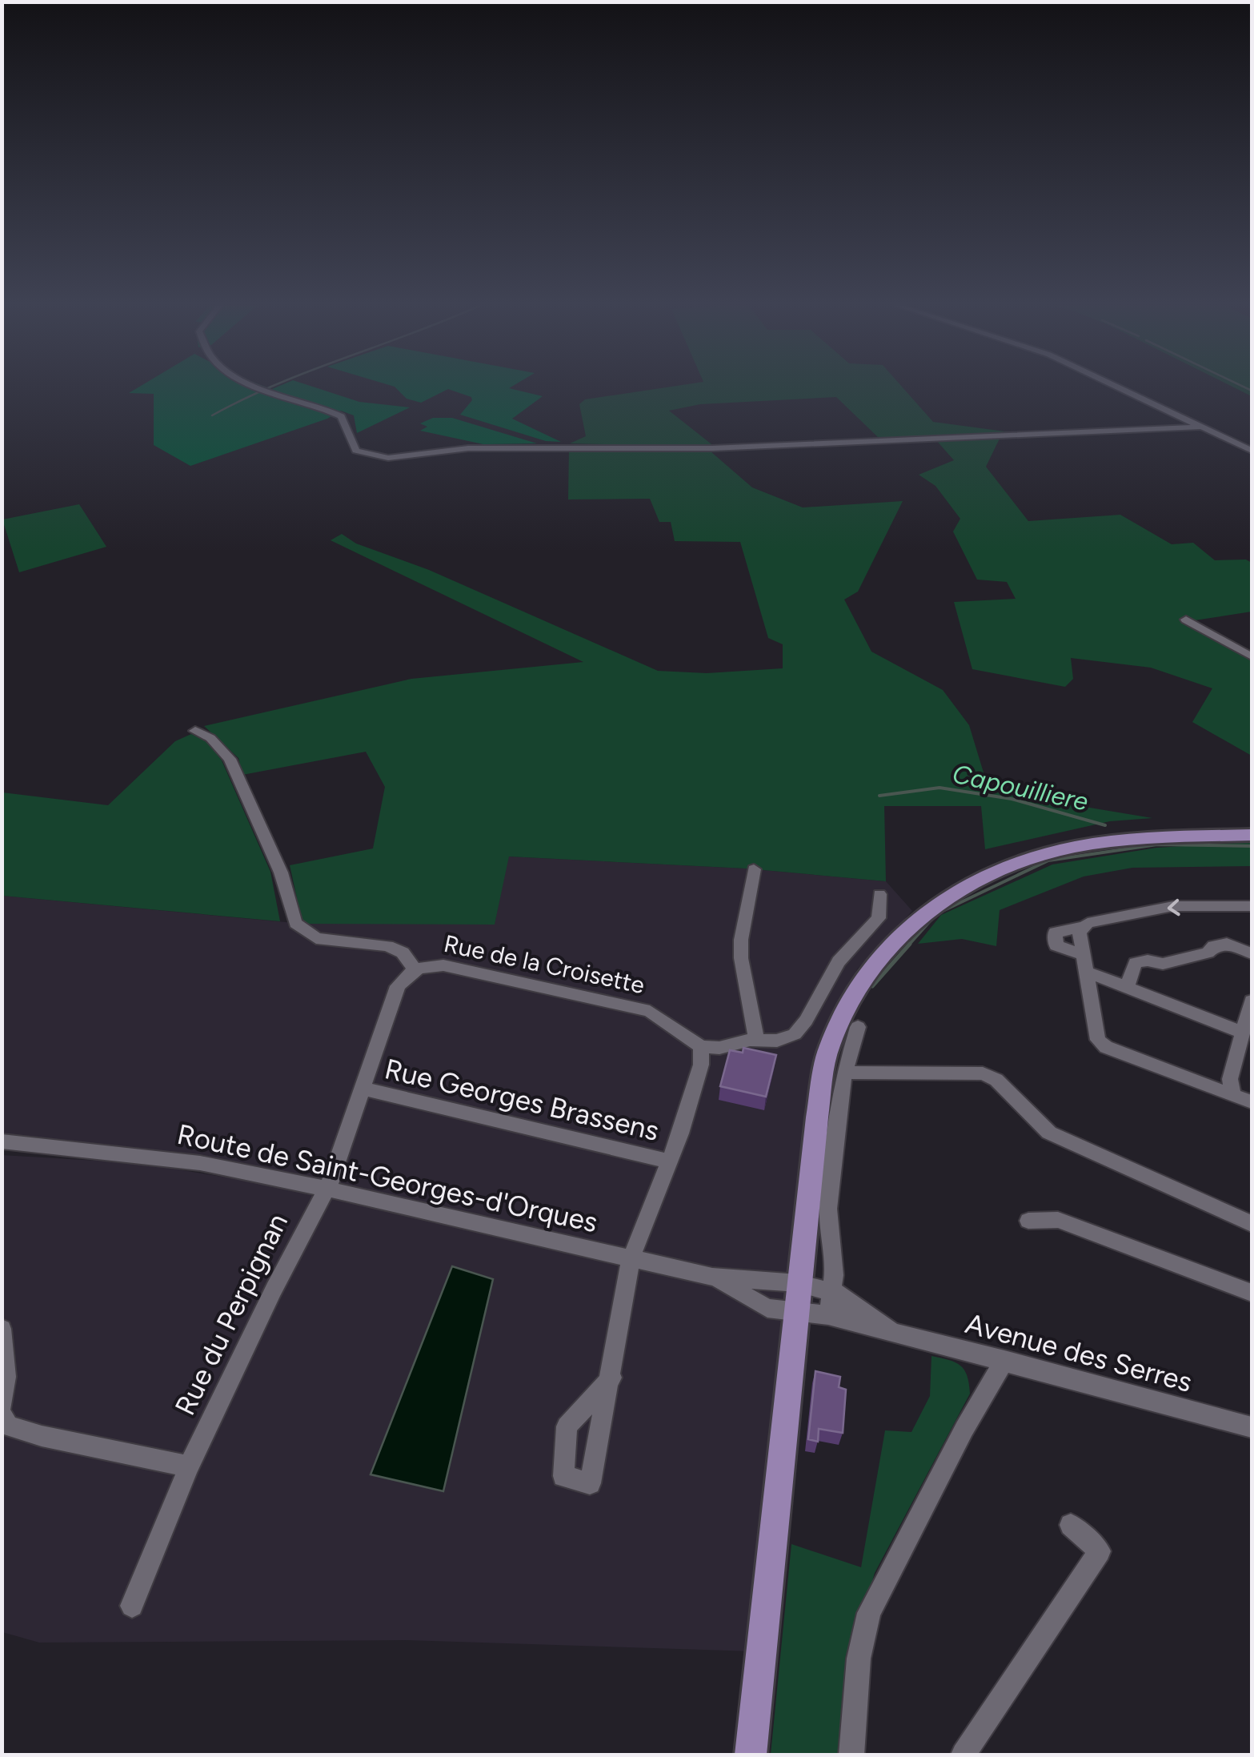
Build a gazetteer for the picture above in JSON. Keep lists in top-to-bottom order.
{
  "streets": {
    "street": [
      "Rue de la Croisette",
      "Rue Georges Brassens",
      "Route de Saint-Georges-d'Orques",
      "Rue du Perpignan",
      "Avenue des Serres"
    ]
  },
  "crossings": [
    ["Rue de la Croisette", "Rue du Perpignan"],
    ["Rue Georges Brassens", "Rue du Perpignan"],
    ["Route de Saint-Georges-d'Orques", "Rue du Perpignan"],
    ["Route de Saint-Georges-d'Orques", "Avenue des Serres"]
  ],
  "water": ["Capouilliere"]
}
